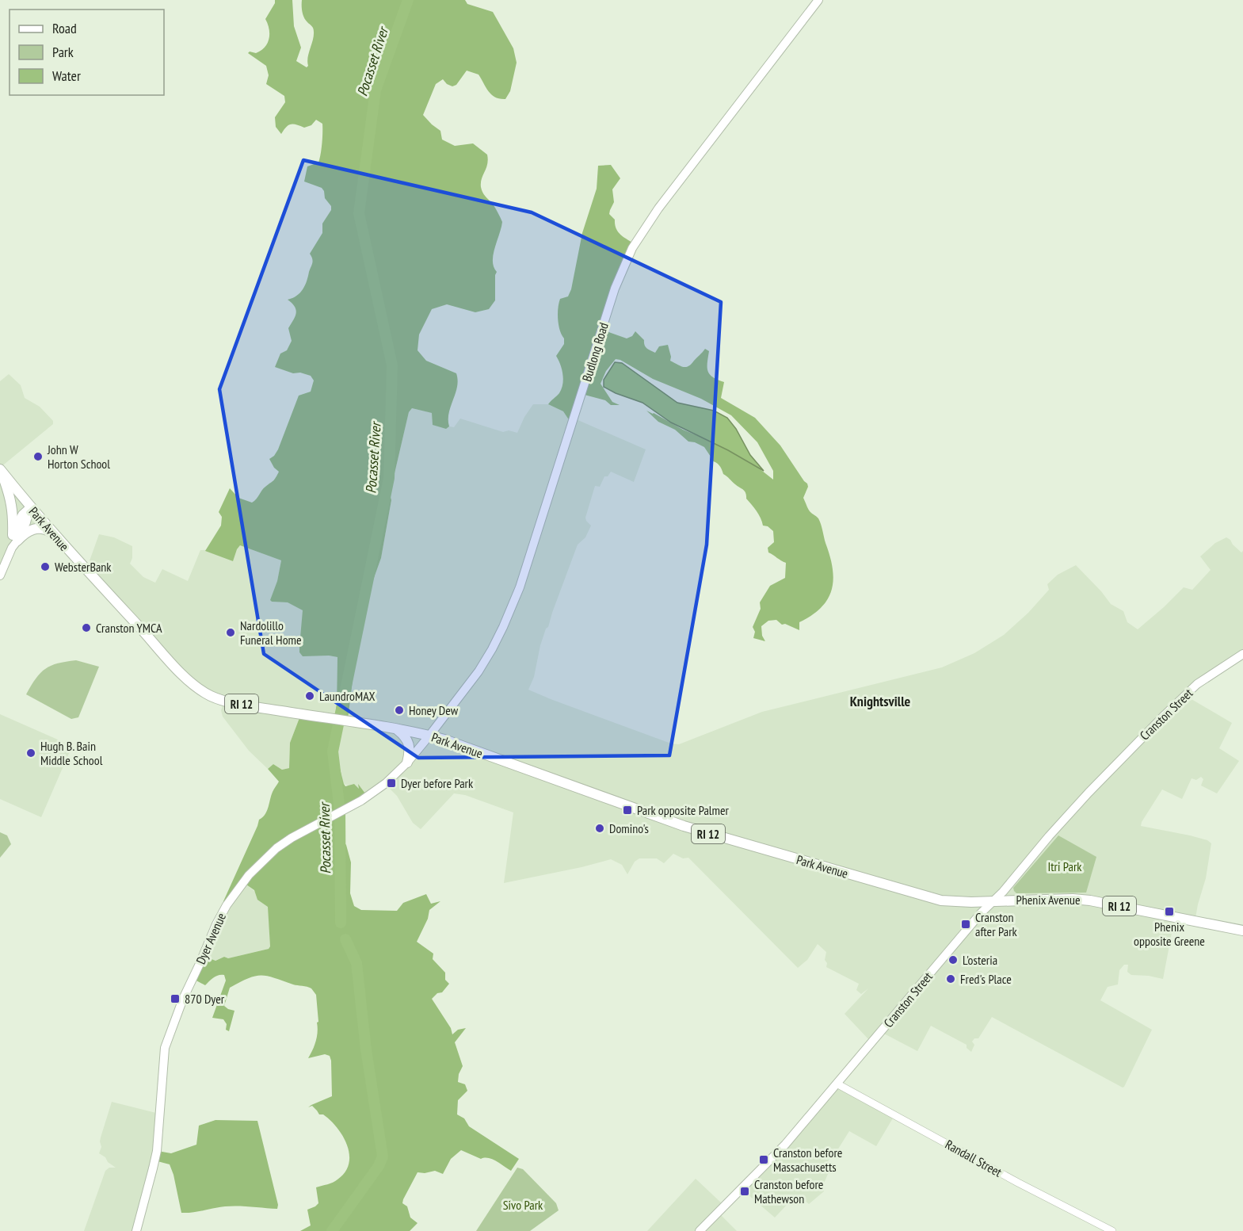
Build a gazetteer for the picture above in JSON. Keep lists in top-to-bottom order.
{
  "streets": {
    "main road": [
      "Budlong Road",
      "Park Avenue",
      "RI 12",
      "Cranston Street",
      "Phenix Avenue",
      "Dyer Avenue"
    ],
    "street": ["Randall Street"]
  },
  "crossings": [
    ["Budlong Road", "Park Avenue"],
    ["Budlong Road", "Dyer Avenue"],
    ["Park Avenue", "Cranston Street"],
    ["Park Avenue", "Phenix Avenue"],
    ["Park Avenue", "Dyer Avenue"],
    ["Cranston Street", "Phenix Avenue"],
    ["Cranston Street", "Randall Street"]
  ],
  "districts": ["Knightsville"],
  "water": ["Pocasset River"],
  "parks": ["Itri Park", "Sivo Park"],
  "places": {
    "other": [
      "John W Horton School",
      "WebsterBank",
      "Cranston YMCA",
      "Nardolillo Funeral Home",
      "LaundroMAX",
      "Honey Dew",
      "Hugh B. Bain Middle School",
      "Domino's",
      "L'osteria",
      "Fred's Place"
    ],
    "transit": [
      "Dyer before Park",
      "Park opposite Palmer",
      "Phenix opposite Greene",
      "Cranston after Park",
      "870 Dyer",
      "Cranston before Massachusetts",
      "Cranston before Mathewson"
    ]
  },
  "legend": ["Road", "Park", "Water"]
}
